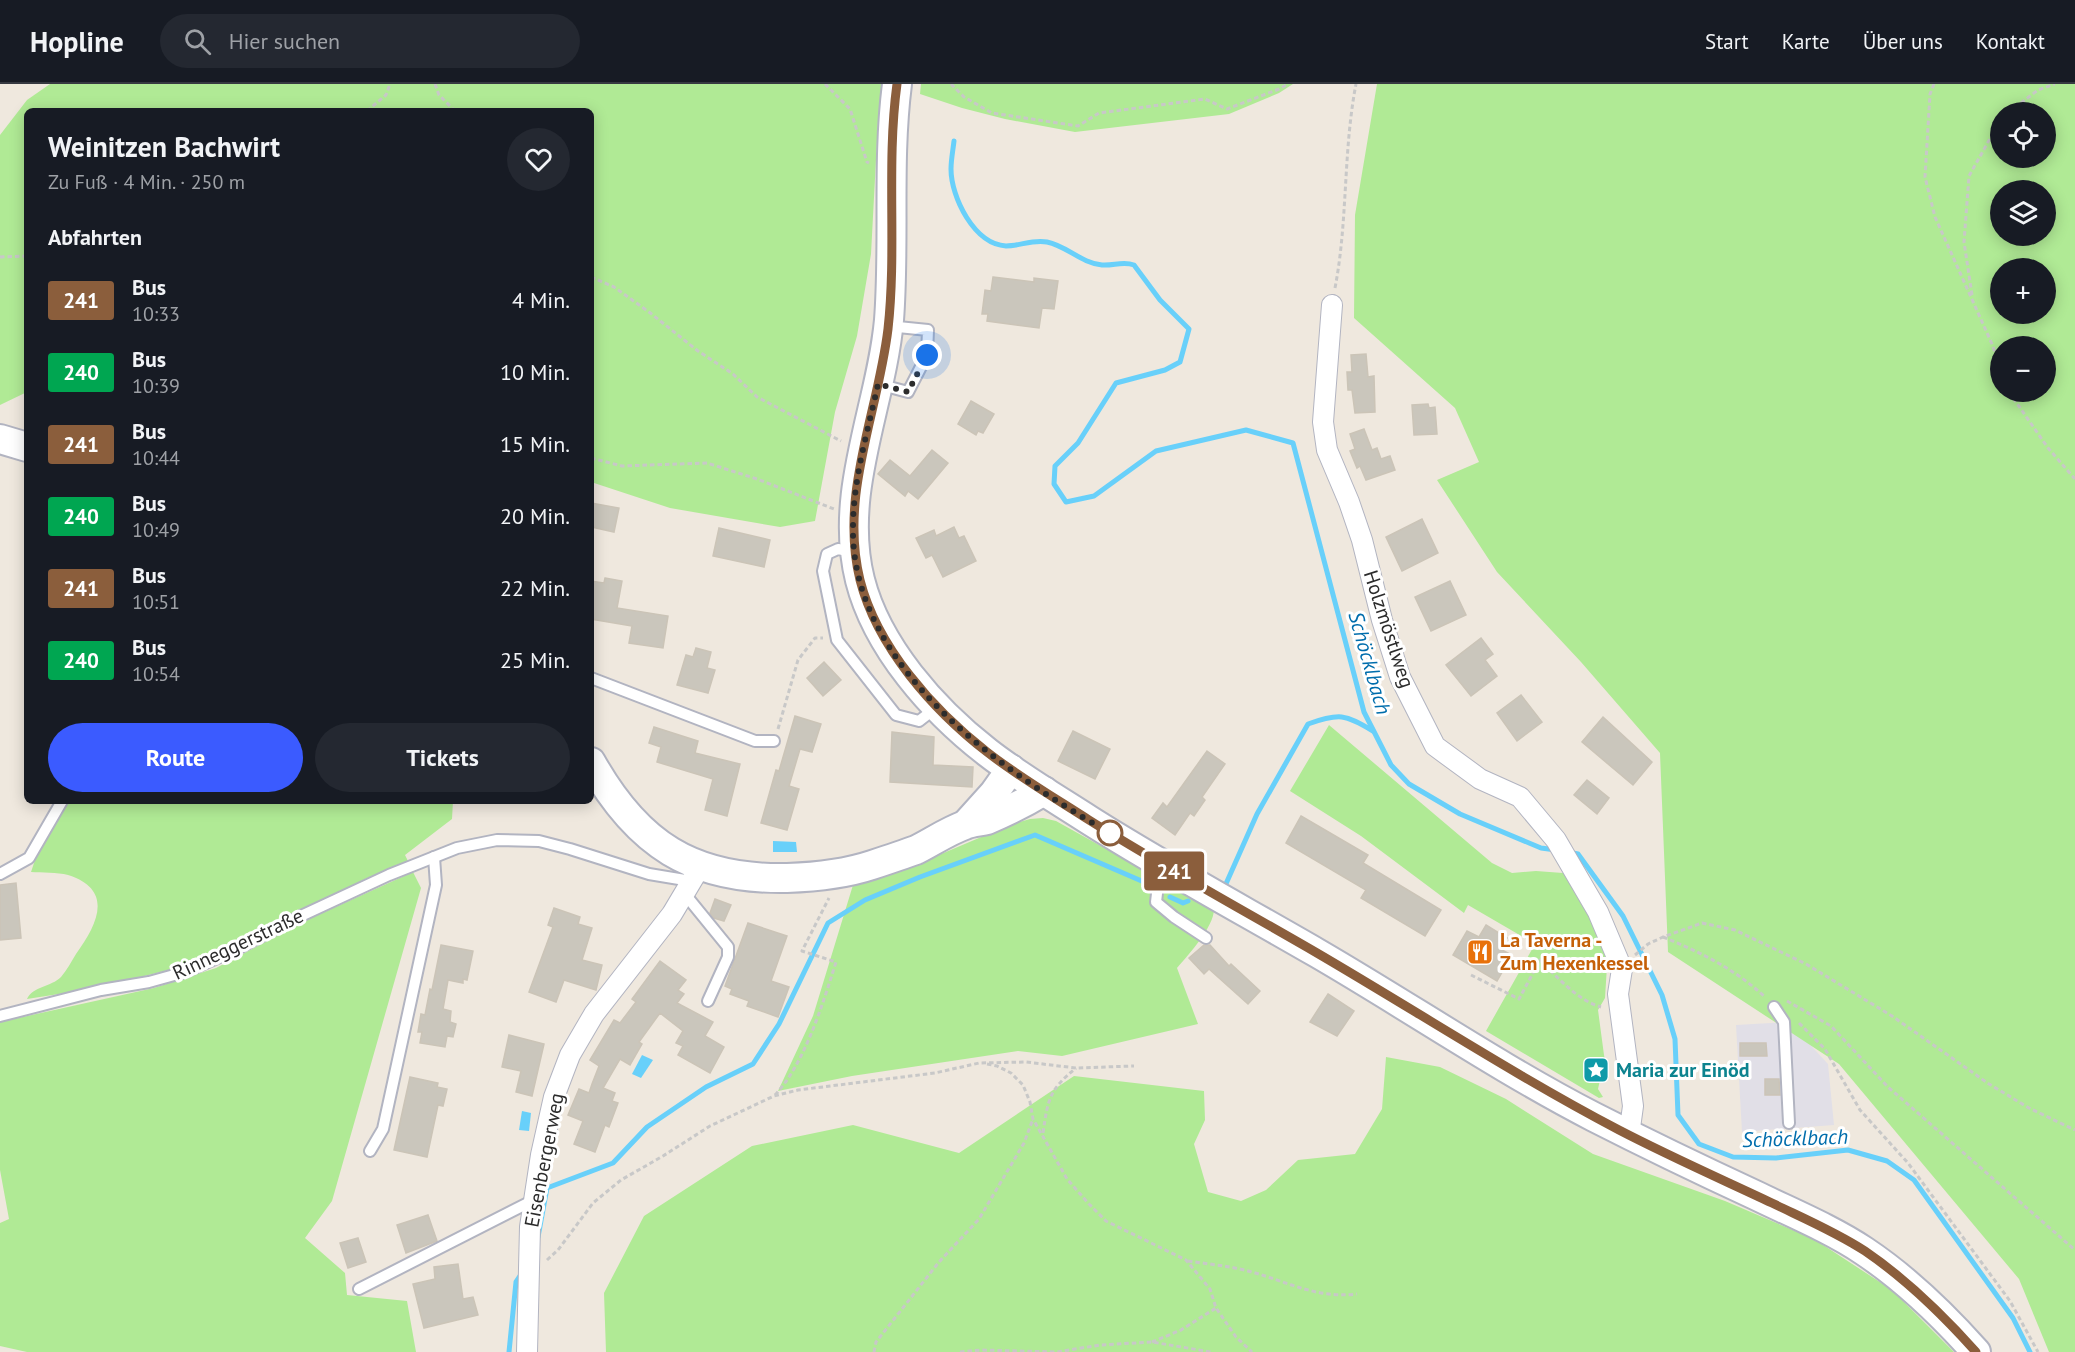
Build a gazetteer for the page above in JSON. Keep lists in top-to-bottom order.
{
  "streets": {
    "main road": ["Rinneggerstraße"],
    "street": ["Holzmöstlweg", "Eisenbergerweg"]
  },
  "crossings": [
    ["Rinneggerstraße", "Eisenbergerweg"]
  ],
  "water": ["Schöcklbach"],
  "places": {
    "restaurant": ["La Taverna - Zum Hexenkessel"],
    "place": ["Maria zur Einöd"]
  },
  "lines": ["bus line 241"],
  "page": {
    "header": "Hopline",
    "search": "Hier suchen",
    "nav": [
      "Start",
      "Karte",
      "Über uns",
      "Kontakt"
    ],
    "on_map": "241",
    "map_buttons": ["+", "−"],
    "heading": [
      ["Weinitzen Bachwirt", "Zu Fuß · 4 Min. · 250 m"],
      "Abfahrten"
    ],
    "list": [
      {
        "mark": "241",
        "name": "Bus",
        "note": "10:33",
        "value": "4 Min."
      },
      {
        "mark": "240",
        "name": "Bus",
        "note": "10:39",
        "value": "10 Min."
      },
      {
        "mark": "241",
        "name": "Bus",
        "note": "10:44",
        "value": "15 Min."
      },
      {
        "mark": "240",
        "name": "Bus",
        "note": "10:49",
        "value": "20 Min."
      },
      {
        "mark": "241",
        "name": "Bus",
        "note": "10:51",
        "value": "22 Min."
      },
      {
        "mark": "240",
        "name": "Bus",
        "note": "10:54",
        "value": "25 Min."
      }
    ],
    "buttons": ["Route", "Tickets"]
  }
}
